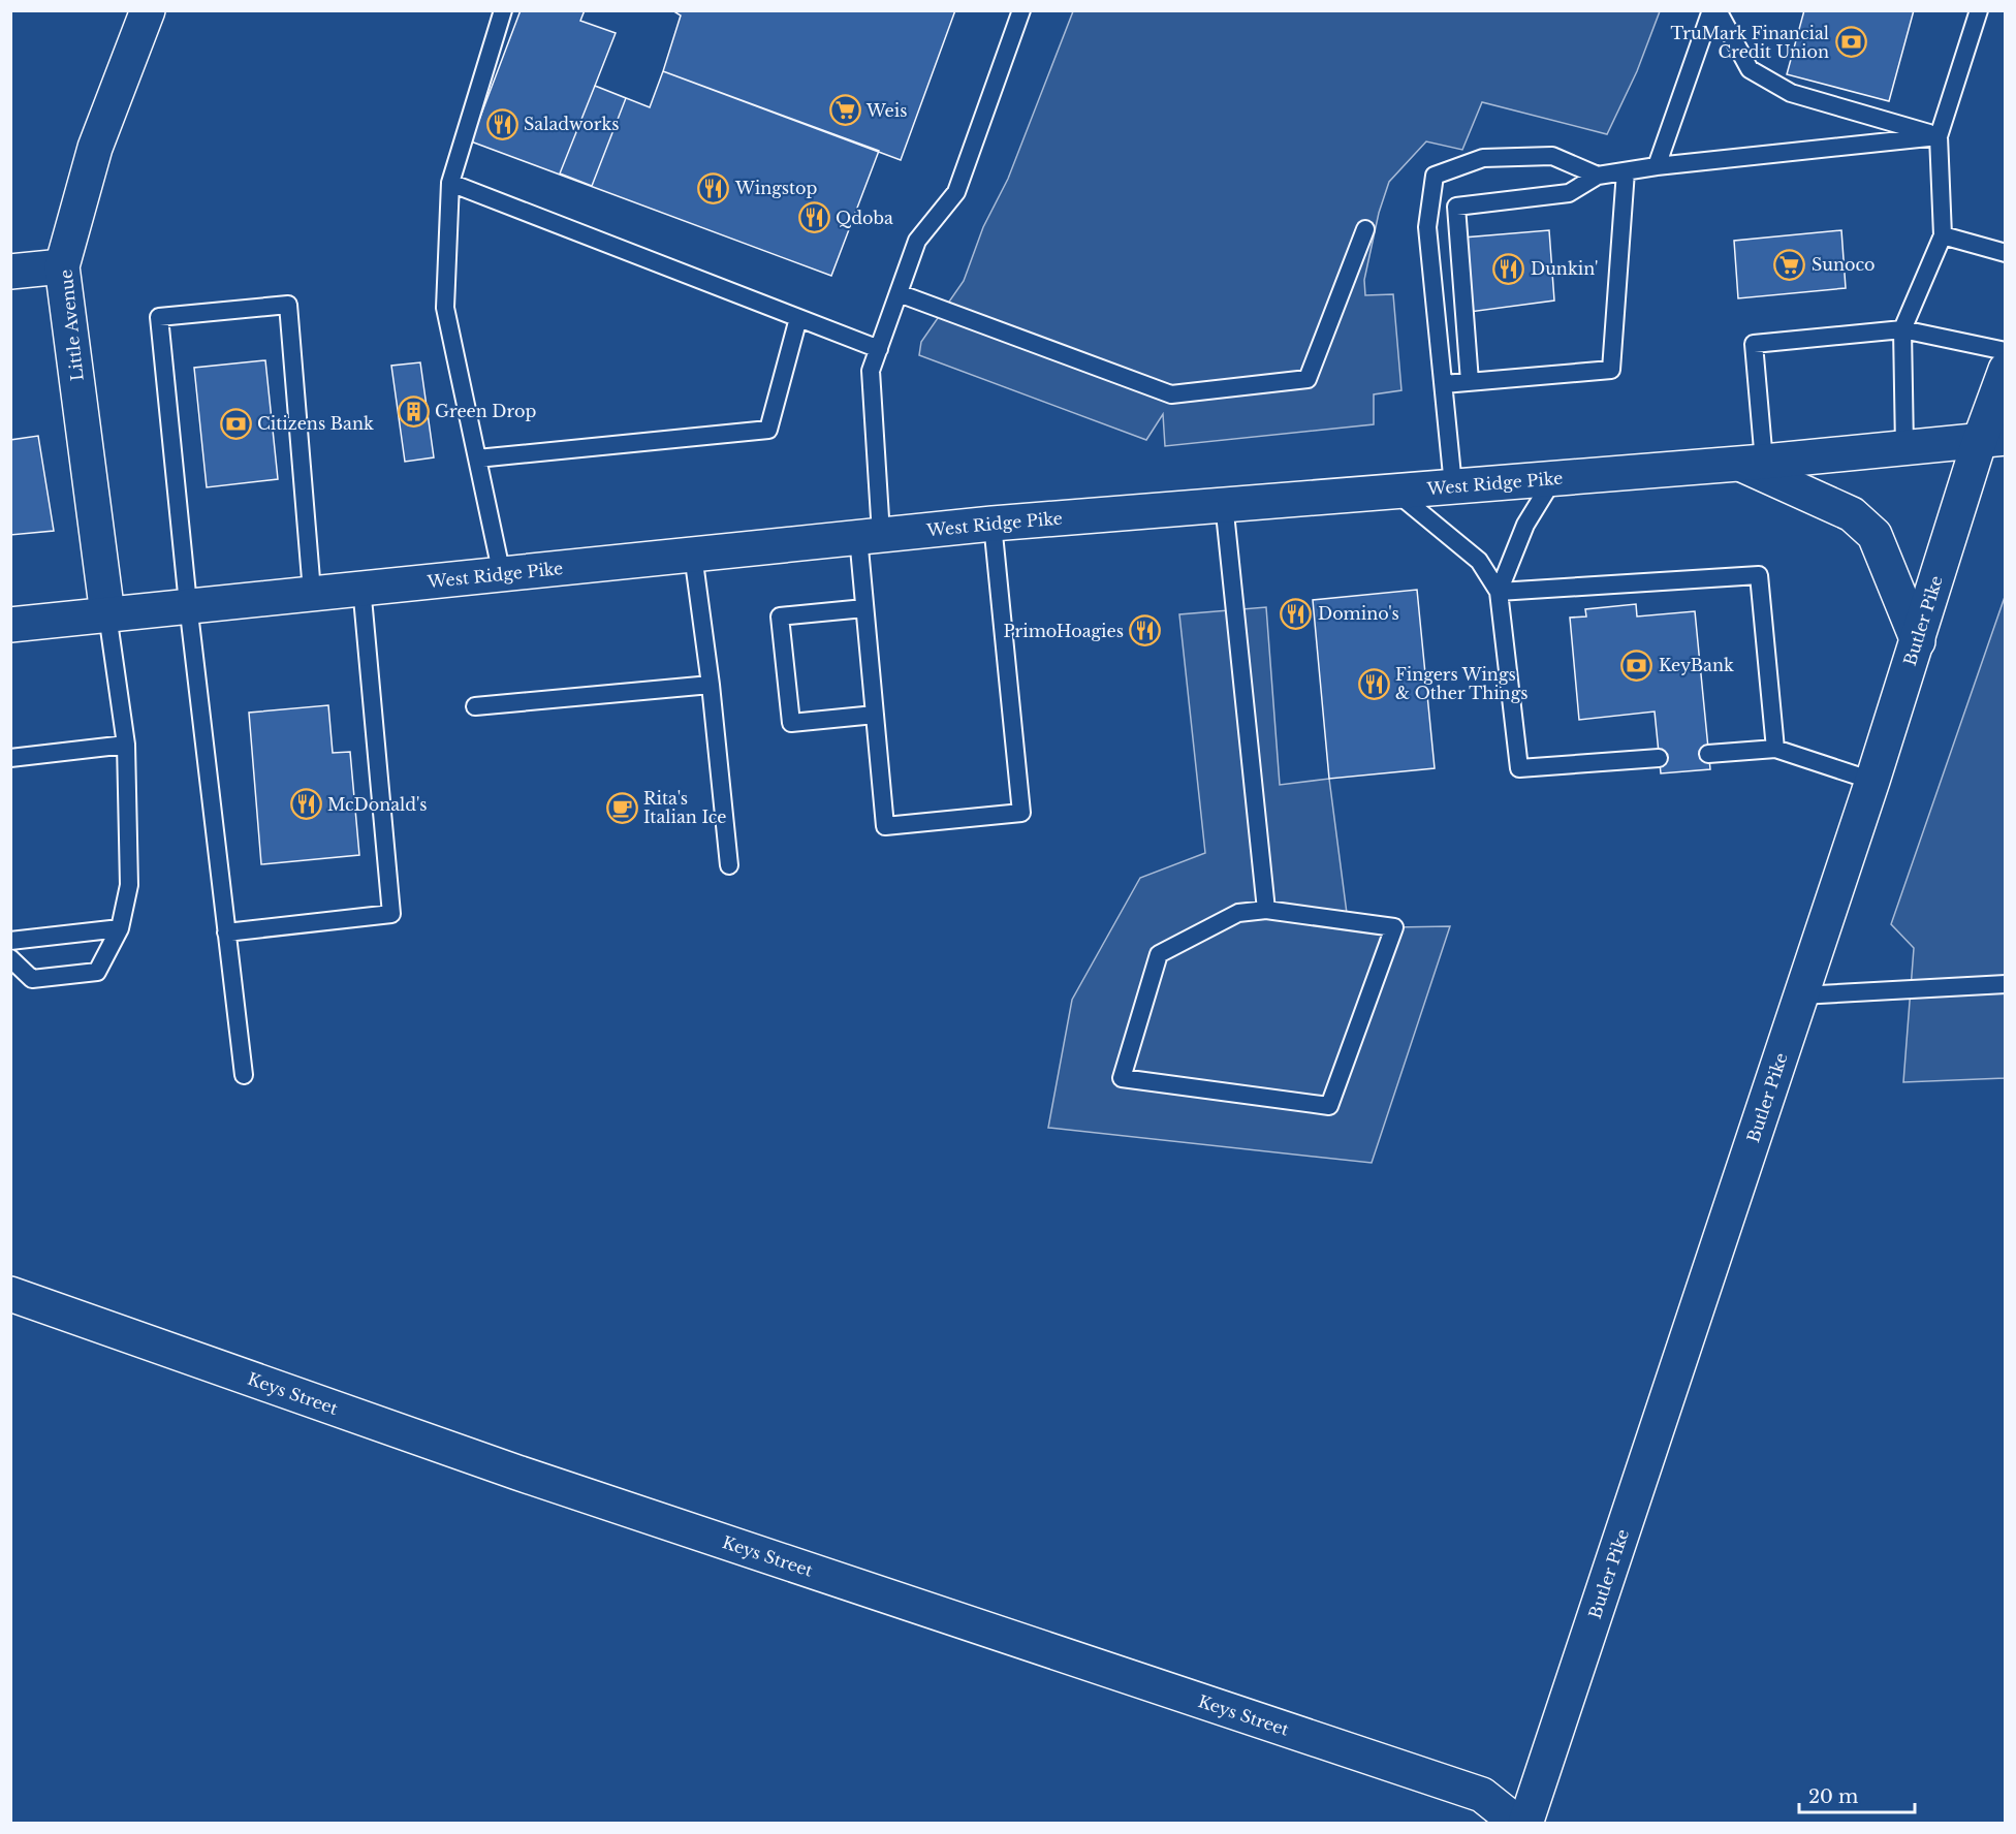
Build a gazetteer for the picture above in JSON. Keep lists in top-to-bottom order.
{
  "streets": {
    "main road": [
      "Little Avenue",
      "West Ridge Pike",
      "Butler Pike",
      "Keys Street"
    ]
  },
  "crossings": [
    ["Little Avenue", "West Ridge Pike"],
    ["West Ridge Pike", "Butler Pike"]
  ],
  "places": {
    "bank": ["TruMark Financial Credit Union", "Citizens Bank", "KeyBank"],
    "supermarket": ["Weis", "Sunoco"],
    "restaurant": [
      "Saladworks",
      "Wingstop",
      "Qdoba",
      "Dunkin'",
      "Domino's",
      "PrimoHoagies",
      "Fingers Wings & Other Things",
      "McDonald's"
    ],
    "building": ["Green Drop"],
    "cafe": ["Rita's Italian Ice"]
  },
  "scale_bar": "20 m"
}
